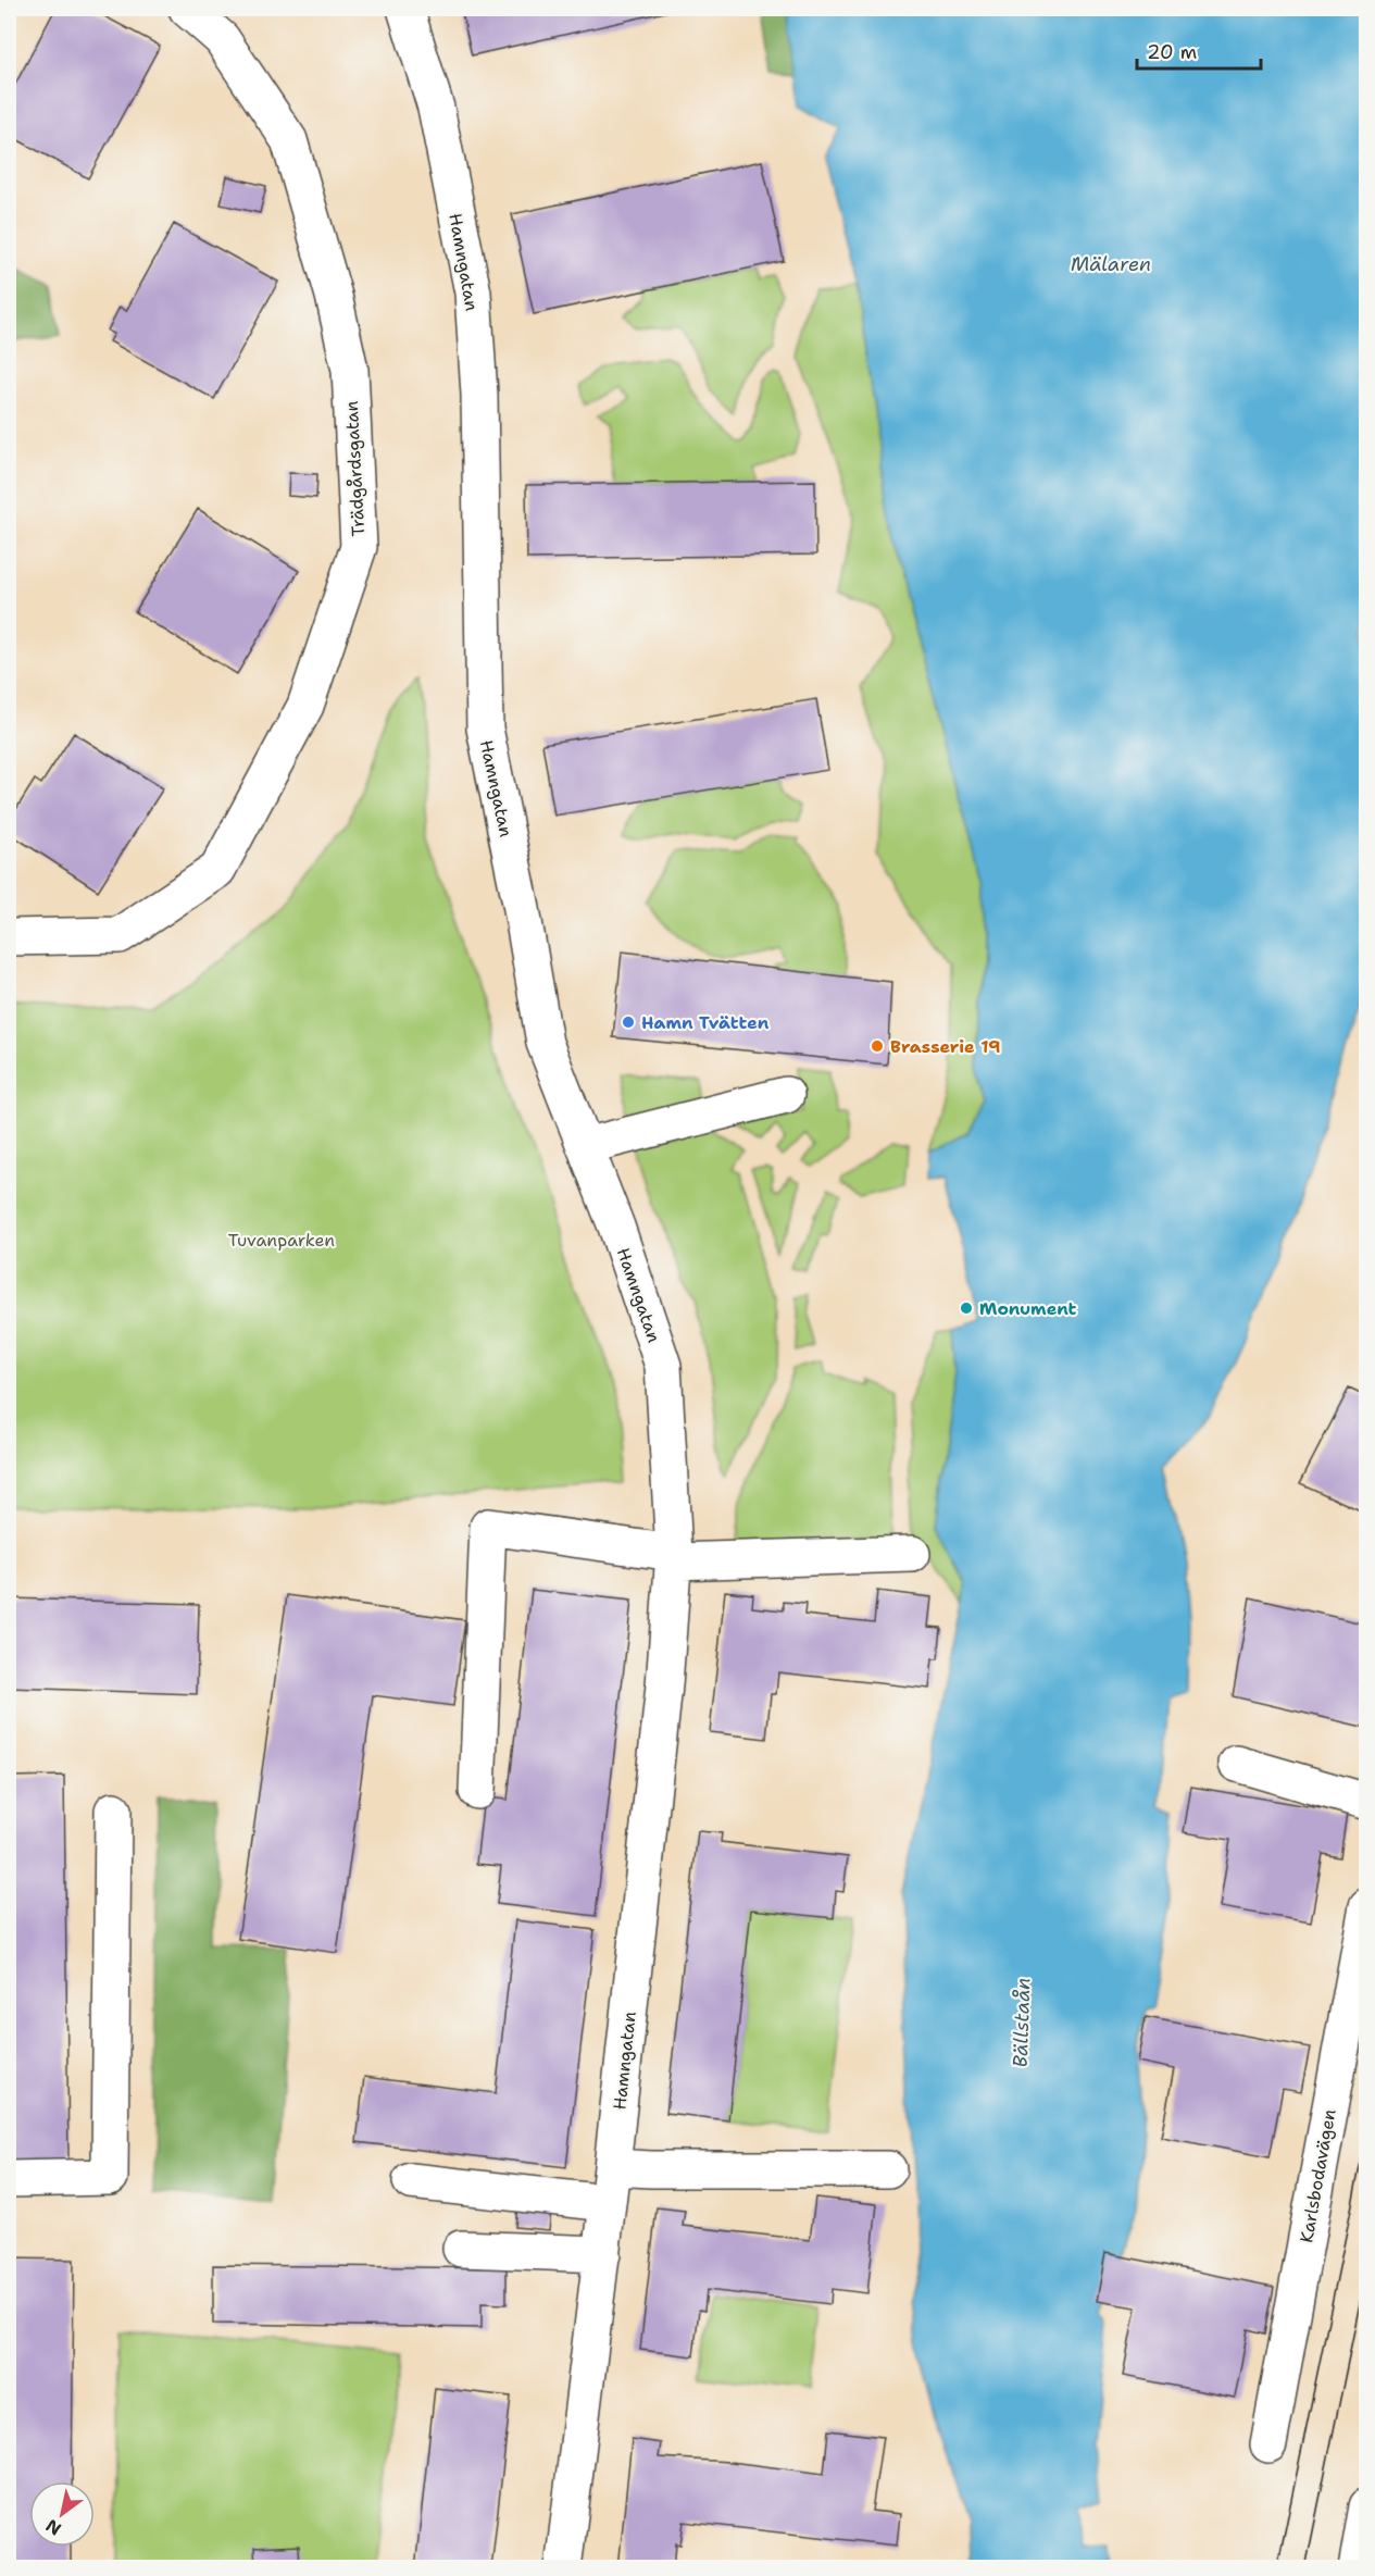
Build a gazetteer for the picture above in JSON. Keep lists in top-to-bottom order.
{
  "streets": {
    "street": ["Hamngatan", "Trädgårdsgatan", "Karlsbodavägen"]
  },
  "water": ["Mälaren", "Bällstaån"],
  "parks": ["Tuvanparken"],
  "places": ["Hamn Tvätten", "Brasserie 19", "Monument"],
  "scale_bar": "20 m",
  "north": "bottom left"
}
